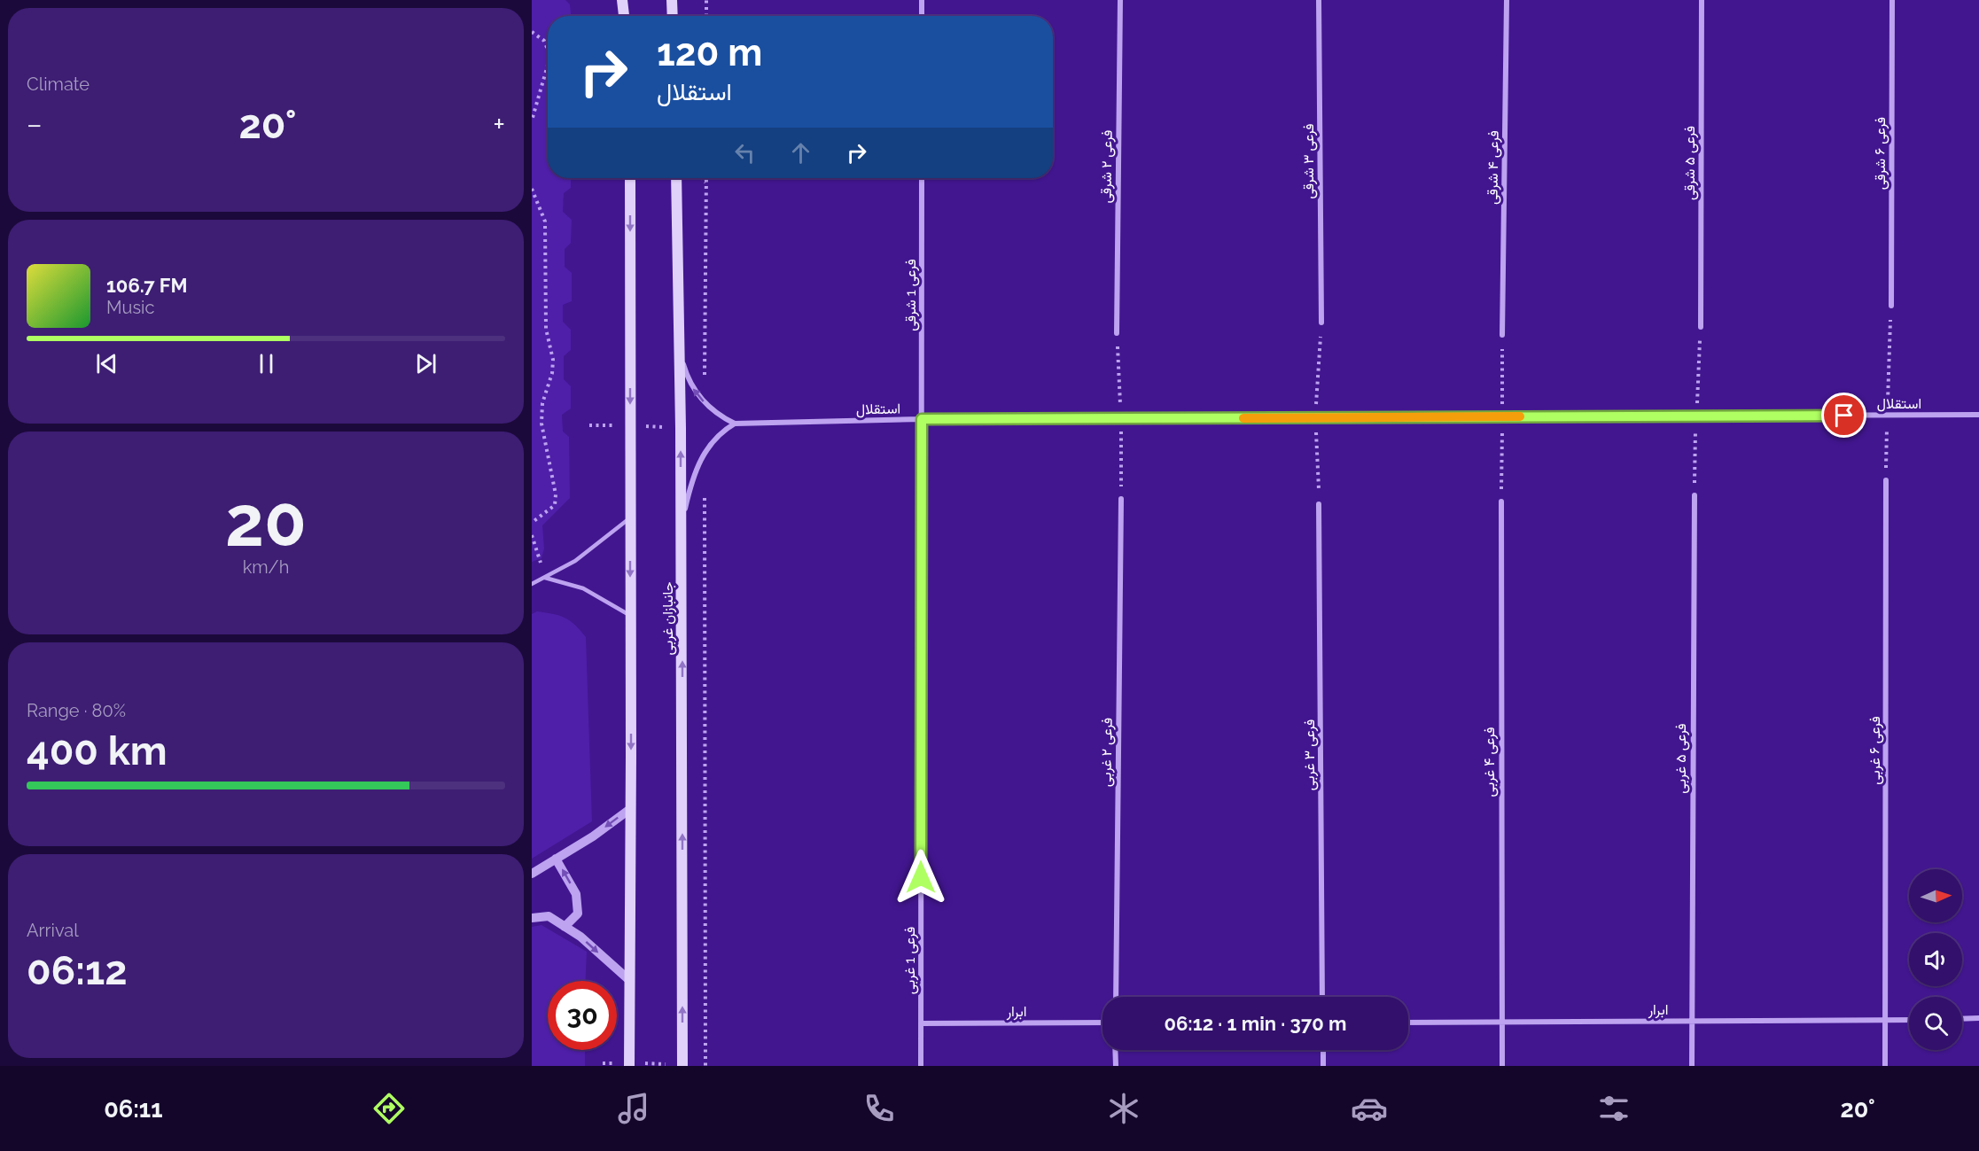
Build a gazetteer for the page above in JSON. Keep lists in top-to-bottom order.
{
  "streets": {
    "main road": ["جانبازان غربی"],
    "street": [
      "فرعی ۶ شرقی",
      "فرعی ۳ شرقی",
      "فرعی ۵ شرقی",
      "فرعی ۲ شرقی",
      "فرعی ۴ شرقی",
      "فرعی 1 شرقی",
      "استقلال",
      "فرعی ۶ غربی",
      "فرعی ۲ غربی",
      "فرعی ۳ غربی",
      "فرعی ۵ غربی",
      "فرعی ۴ غربی",
      "فرعی 1 غربی",
      "ابرار"
    ]
  },
  "crossings": [
    ["فرعی 1 شرقی", "استقلال"],
    ["فرعی 1 شرقی", "فرعی 1 غربی"],
    ["استقلال", "فرعی 1 غربی"],
    ["فرعی ۶ غربی", "ابرار"],
    ["فرعی ۵ غربی", "ابرار"],
    ["فرعی ۴ غربی", "ابرار"],
    ["فرعی 1 غربی", "ابرار"]
  ],
  "north": "right",
  "page": {
    "tile": [
      "Climate",
      ["20", "km/h"],
      ["Range · 80%", "400 km"],
      ["Arrival", "06:12"]
    ],
    "turn": ["120 m", "استقلال"],
    "heat": ["−", "20°", "+"],
    "song": ["106.7 FM", "Music"],
    "limit": "30",
    "trip": "06:12 · 1 min · 370 m",
    "tabs": ["06:11", "20°"]
  }
}
